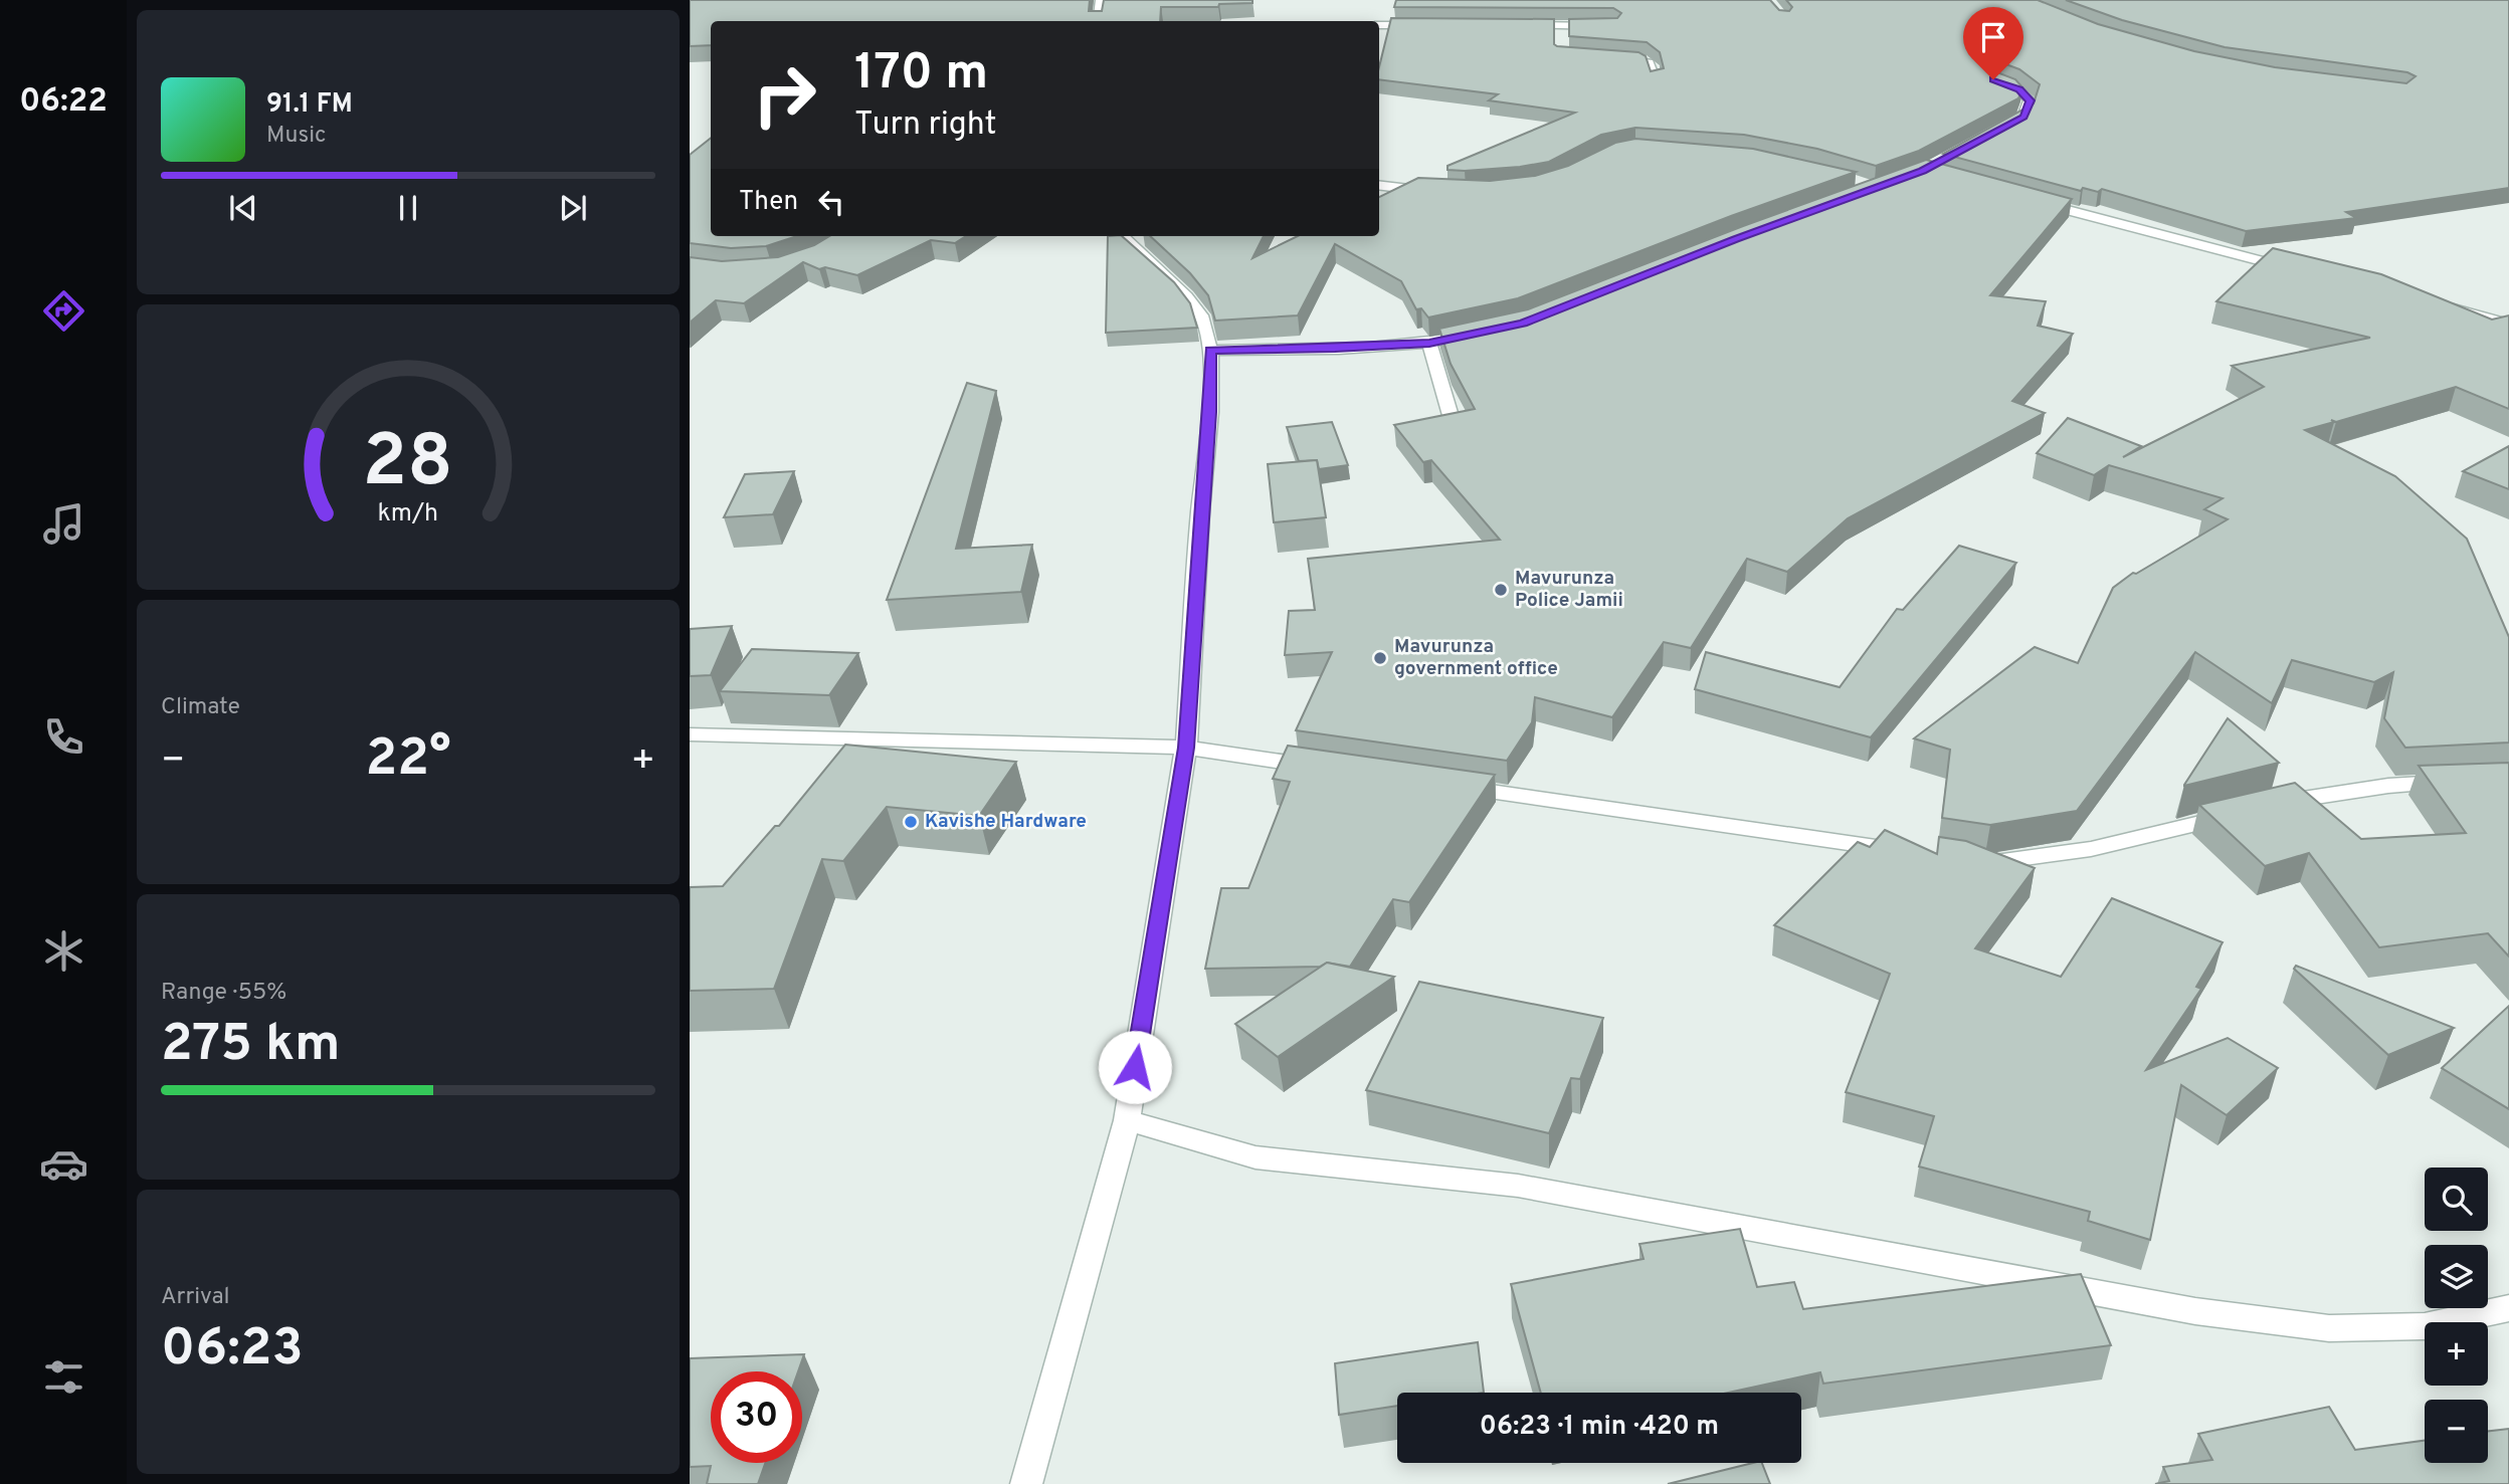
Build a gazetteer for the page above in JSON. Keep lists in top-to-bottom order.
{
  "places": ["Mavurunza Police Jamii", "Mavurunza government office", "Kavishe Hardware"],
  "page": {
    "tabs": "06:22",
    "turn": ["170 m", "Turn right"],
    "song": ["91.1 FM", "Music"],
    "then": "Then",
    "tile": [
      "Climate",
      ["Range · 55%", "275 km"],
      ["Arrival", "06:23"]
    ],
    "heat": ["−", "22°", "+"],
    "map_buttons": ["+", "−"],
    "limit": "30",
    "trip": "06:23 · 1 min · 420 m",
    "gauge": ["28", "km/h"]
  }
}
